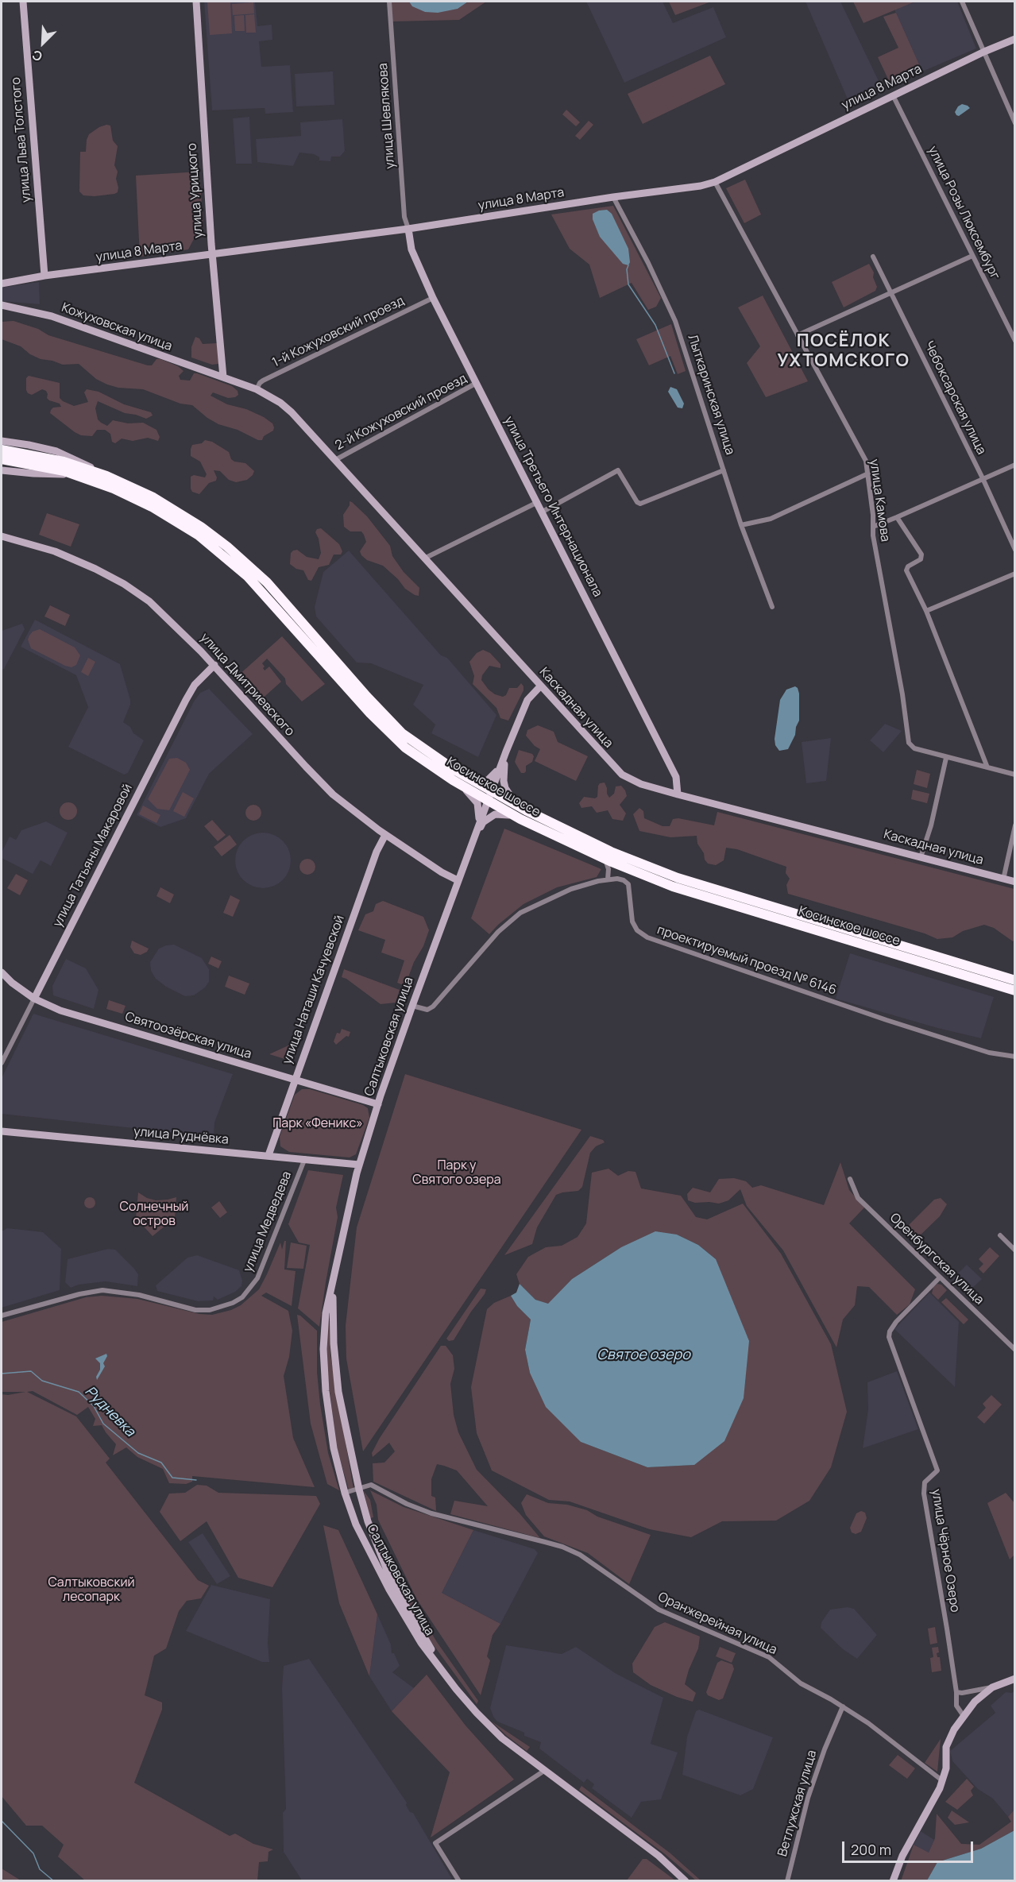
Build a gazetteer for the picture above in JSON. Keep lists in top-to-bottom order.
{
  "streets": {
    "highway": ["Косинское шоссе"],
    "street": [
      "улица 8 Марта",
      "улица Шевлякова",
      "улица Льва Толстого",
      "улица Урицкого",
      "улица Розы Люксембург",
      "Кожуховская улица",
      "1-й Кожуховский проезд",
      "Лыткаринская улица",
      "Чебоксарская улица",
      "2-й Кожуховский проезд",
      "улица Камова",
      "улица Третьего Интернационала",
      "улица Дмитриевского",
      "Каскадная улица",
      "улица Татьяны Макаровой",
      "проектируемый проезд № 6146",
      "улица Наташи Качуевской",
      "Святоозёрская улица",
      "Салтыковская улица",
      "улица Руднёвка",
      "улица Медведева",
      "Оренбургская улица",
      "улица Чёрное Озеро",
      "Оранжерейная улица",
      "Ветлужская улица"
    ]
  },
  "crossings": [
    ["улица 8 Марта", "улица Шевлякова"],
    ["улица 8 Марта", "улица Льва Толстого"],
    ["улица 8 Марта", "улица Урицкого"],
    ["улица 8 Марта", "улица Розы Люксембург"],
    ["улица 8 Марта", "Лыткаринская улица"],
    ["улица 8 Марта", "улица Камова"],
    ["улица 8 Марта", "улица Третьего Интернационала"],
    ["улица Шевлякова", "улица Третьего Интернационала"],
    ["улица Урицкого", "Кожуховская улица"],
    ["улица Урицкого", "Каскадная улица"],
    ["Кожуховская улица", "Каскадная улица"],
    ["1-й Кожуховский проезд", "улица Третьего Интернационала"],
    ["1-й Кожуховский проезд", "Каскадная улица"],
    ["2-й Кожуховский проезд", "улица Третьего Интернационала"],
    ["2-й Кожуховский проезд", "Каскадная улица"],
    ["улица Третьего Интернационала", "Каскадная улица"],
    ["улица Дмитриевского", "улица Татьяны Макаровой"],
    ["улица Дмитриевского", "улица Наташи Качуевской"],
    ["улица Дмитриевского", "Салтыковская улица"],
    ["Каскадная улица", "Салтыковская улица"],
    ["Косинское шоссе", "Салтыковская улица"],
    ["улица Татьяны Макаровой", "Святоозёрская улица"],
    ["улица Наташи Качуевской", "Святоозёрская улица"],
    ["улица Наташи Качуевской", "улица Руднёвка"],
    ["Святоозёрская улица", "Салтыковская улица"],
    ["Салтыковская улица", "улица Руднёвка"],
    ["Салтыковская улица", "Оранжерейная улица"],
    ["улица Руднёвка", "улица Медведева"],
    ["Оренбургская улица", "улица Чёрное Озеро"],
    ["Оранжерейная улица", "Ветлужская улица"]
  ],
  "districts": ["ПОСЁЛОК УХТОМСКОГО"],
  "water": ["Святое озеро", "Рудневка"],
  "parks": [
    "Парк «Феникс»",
    "Парк у Святого озера",
    "Солнечный остров",
    "Салтыковский лесопарк"
  ],
  "scale_bar": "200 m",
  "north": "bottom left"
}
